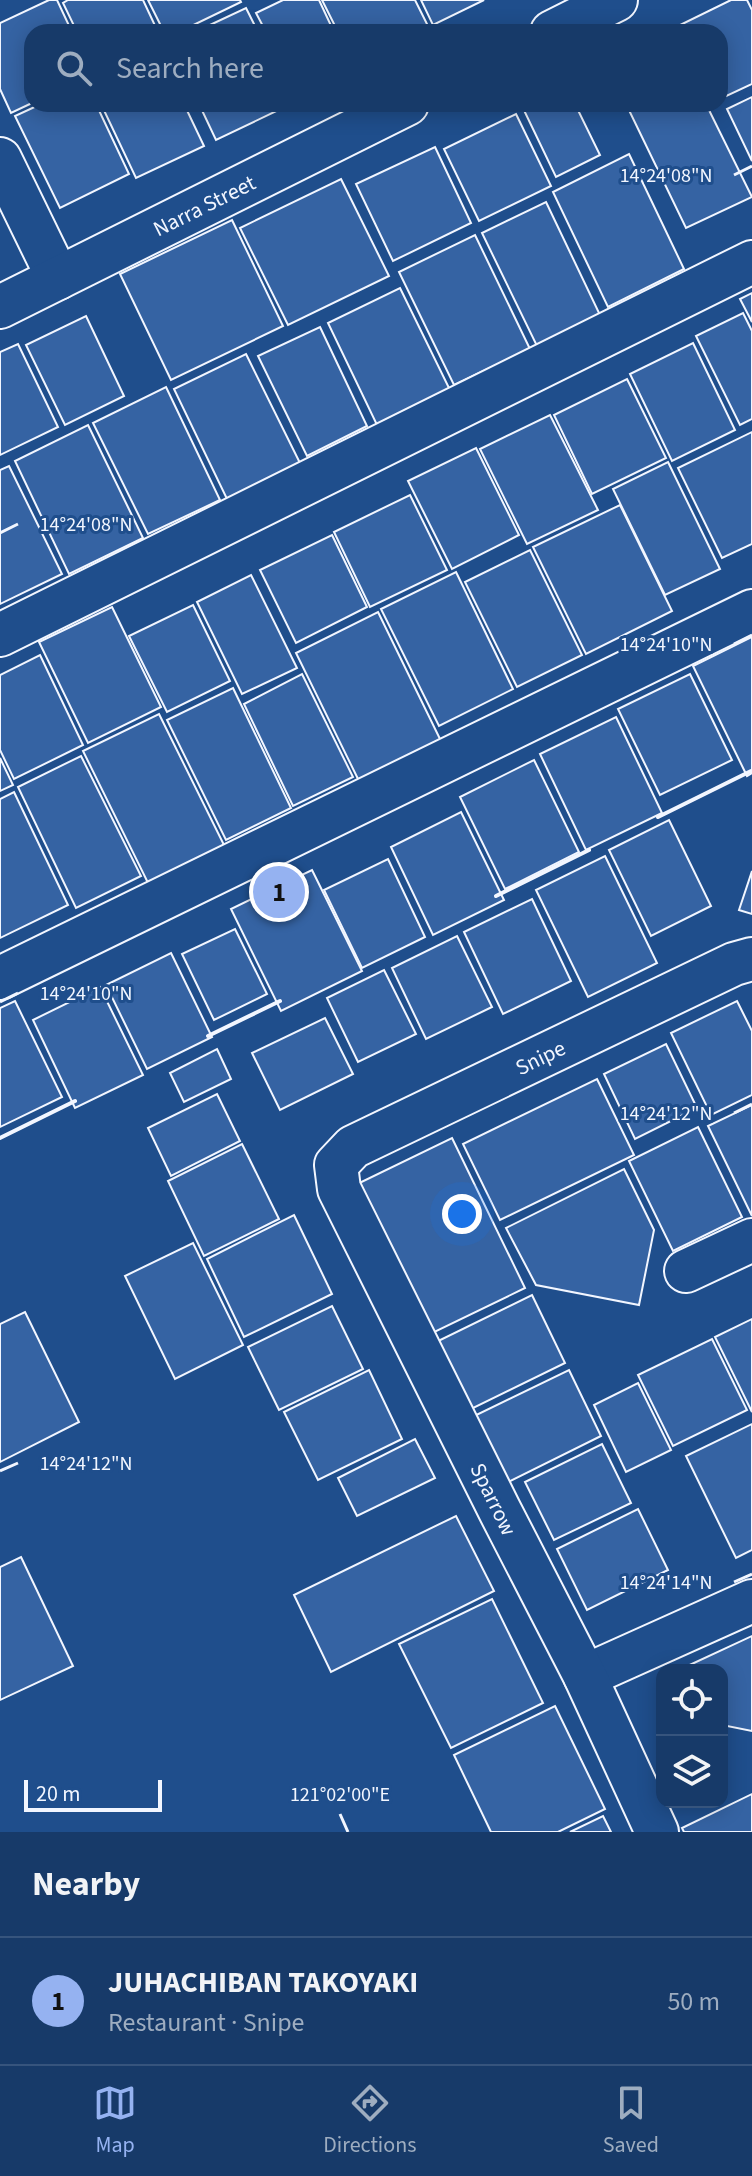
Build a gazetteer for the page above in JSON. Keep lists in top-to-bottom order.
{
  "streets": {
    "street": ["Narra Street", "Snipe", "Sparrow"]
  },
  "crossings": [
    ["Snipe", "Sparrow"]
  ],
  "scale_bar": "20 m",
  "page": {
    "search": "Search here",
    "pins": "1",
    "scale": "20 m",
    "heading": "Nearby",
    "list": [
      {
        "mark": "1",
        "name": "JUHACHIBAN TAKOYAKI",
        "note": "Restaurant · Snipe",
        "value": "50 m"
      }
    ],
    "nav": ["Map", "Directions", "Saved"]
  },
  "coordinates": [
    "14°24'08\"N",
    "14°24'10\"N",
    "14°24'12\"N",
    "14°24'14\"N",
    "121°02'00\"E"
  ]
}
